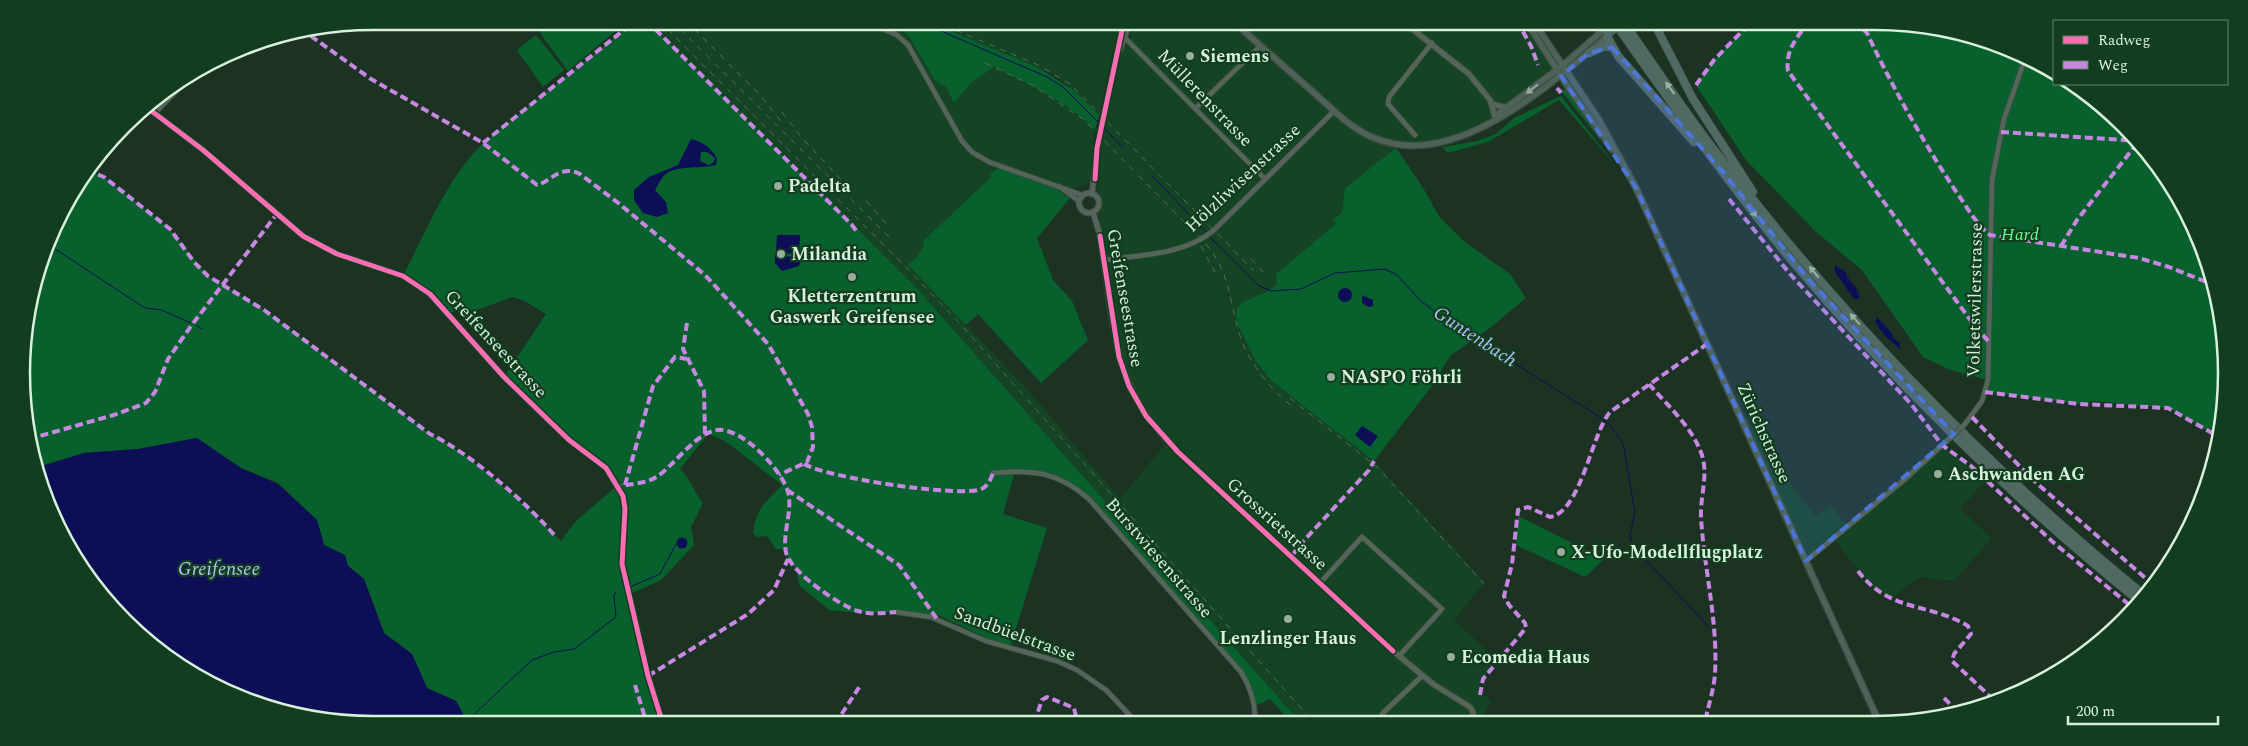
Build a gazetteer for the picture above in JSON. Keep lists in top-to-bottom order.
{
  "streets": {
    "main road": ["Zürichstrasse"],
    "street": [
      "Müllerenstrasse",
      "Hölzliwisenstrasse",
      "Greifenseestrasse",
      "Volketswilerstrasse",
      "Grossrietstrasse",
      "Burstwiesenstrasse",
      "Sandbüelstrasse"
    ]
  },
  "crossings": [
    ["Müllerenstrasse", "Hölzliwisenstrasse"],
    ["Hölzliwisenstrasse", "Greifenseestrasse"],
    ["Greifenseestrasse", "Grossrietstrasse"],
    ["Volketswilerstrasse", "Zürichstrasse"]
  ],
  "water": ["Guntenbach", "Greifensee"],
  "parks": ["Hard"],
  "places": [
    "Siemens",
    "Padelta",
    "Milandia",
    "Kletterzentrum Gaswerk Greifensee",
    "NASPO Föhrli",
    "Aschwanden AG",
    "X-Ufo-Modellflugplatz",
    "Lenzlinger Haus",
    "Ecomedia Haus"
  ],
  "legend": ["Radweg", "Weg"],
  "scale_bar": "200 m"
}
